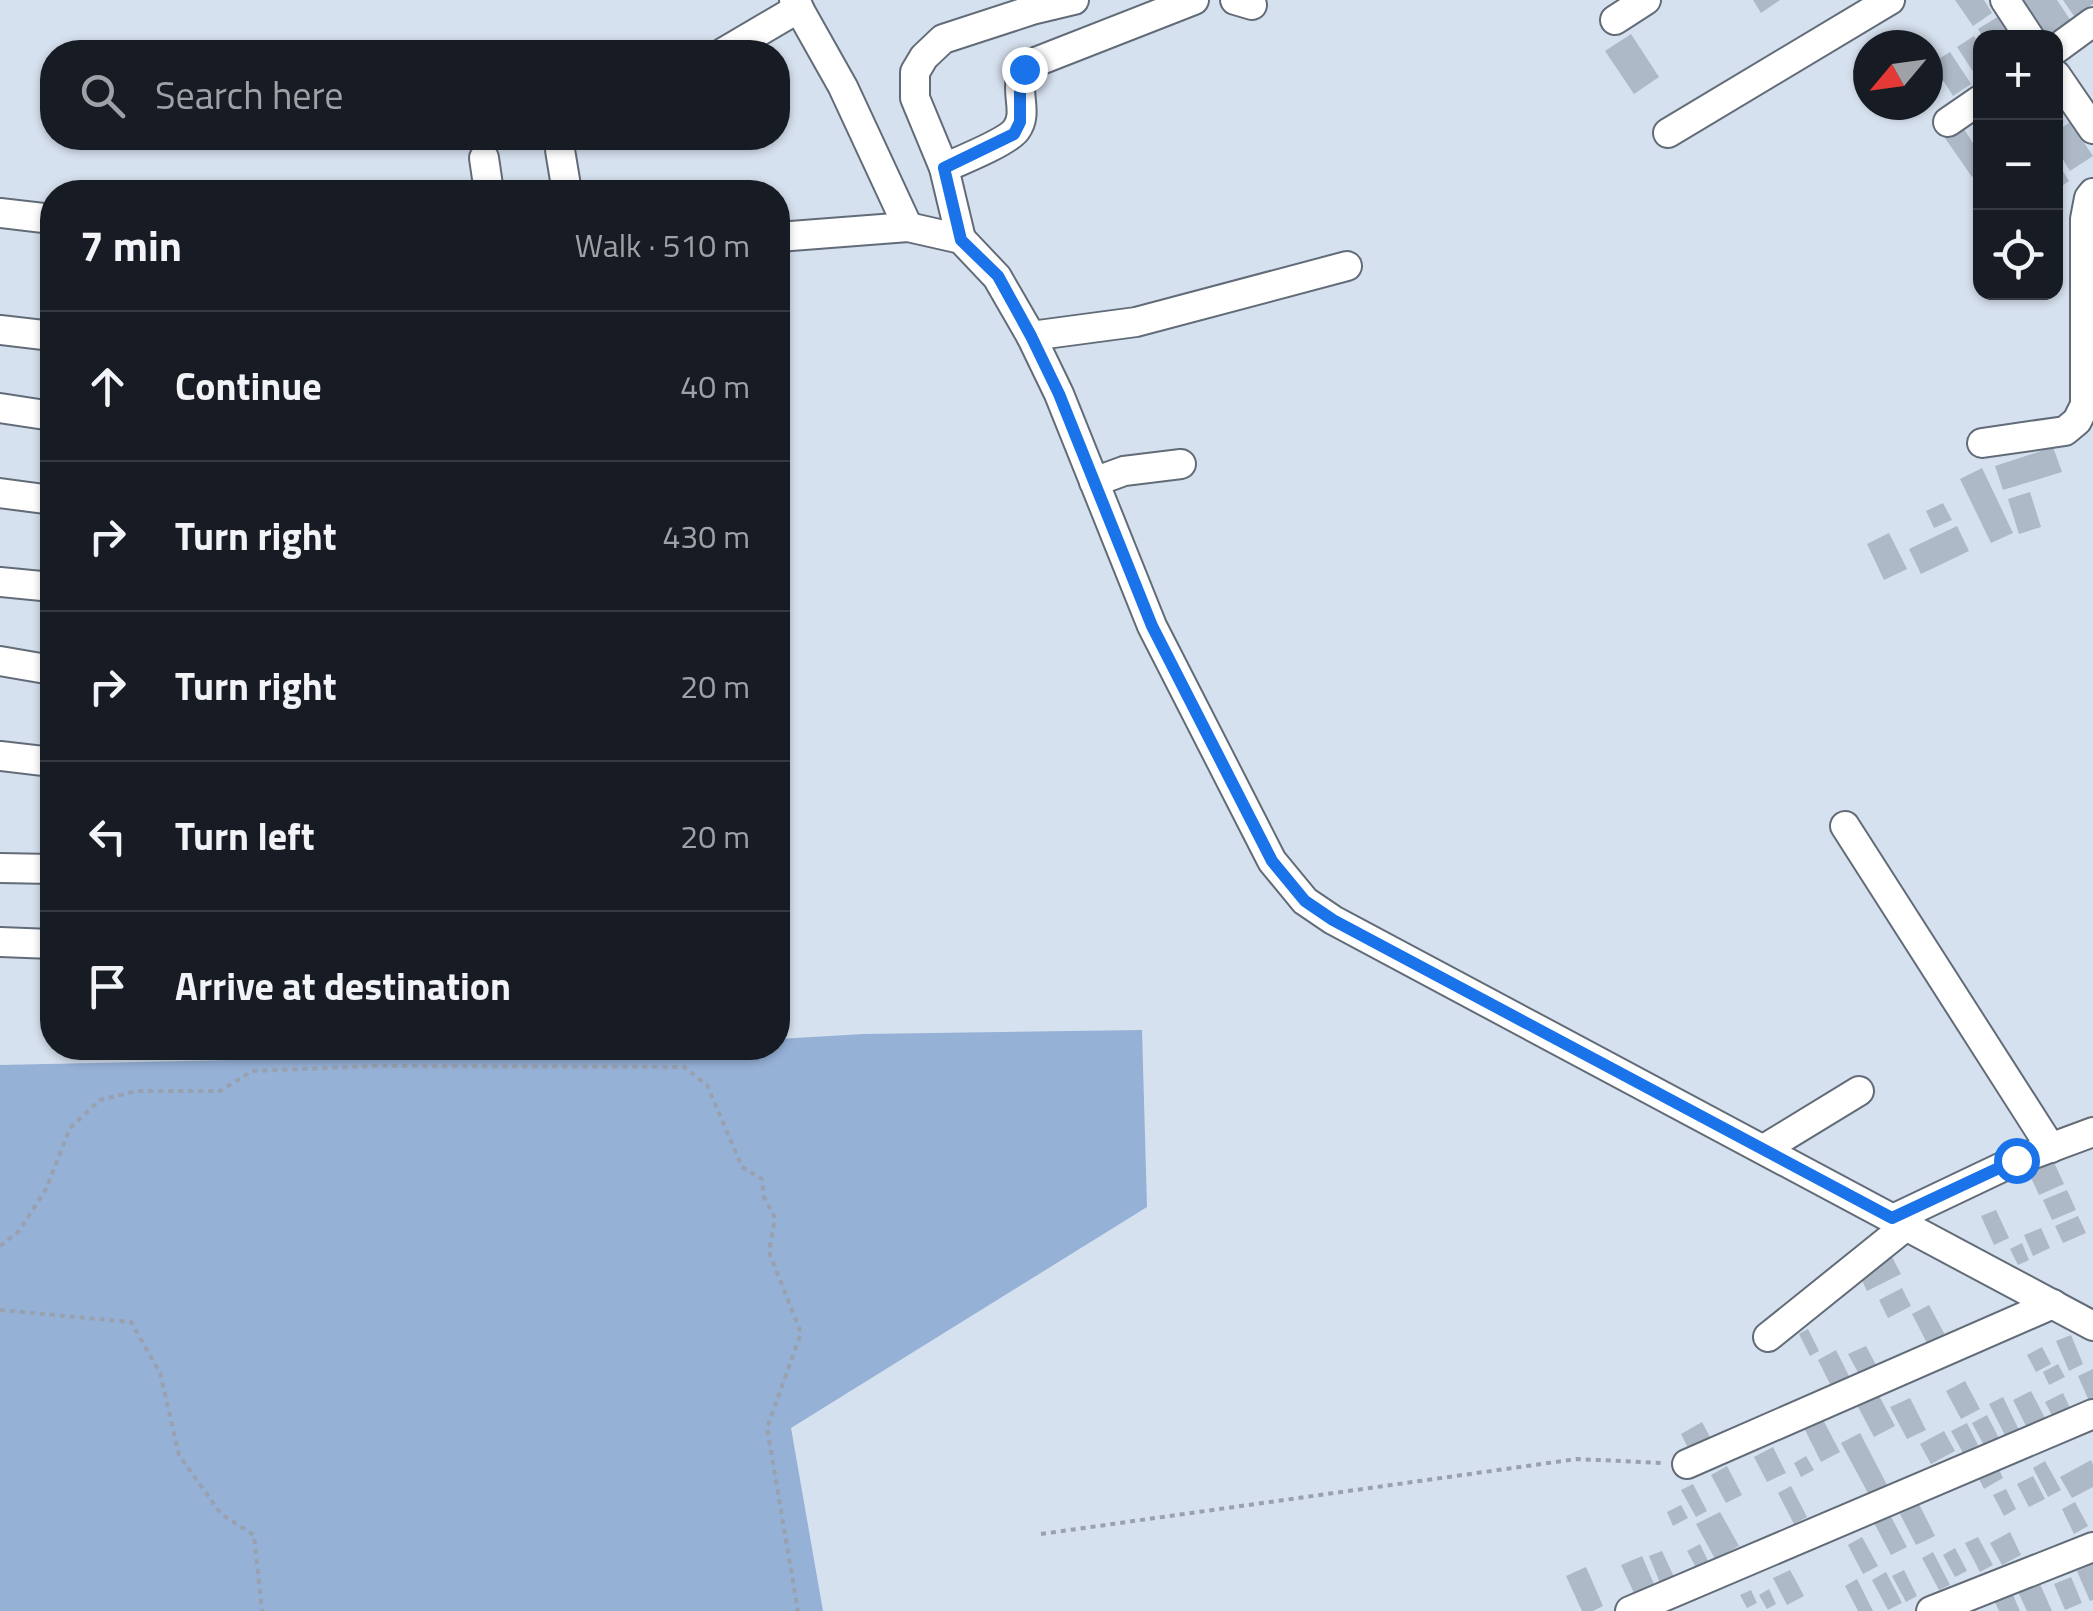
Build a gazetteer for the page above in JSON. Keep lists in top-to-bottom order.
{
  "north": "bottom left",
  "page": {
    "map_buttons": ["+", "−"],
    "search": "Search here",
    "heading": ["7 min", "Walk · 510 m"],
    "list": [
      ["Continue", "40 m"],
      ["Turn right", "430 m"],
      ["Turn right", "20 m"],
      ["Turn left", "20 m"],
      "Arrive at destination"
    ]
  }
}
